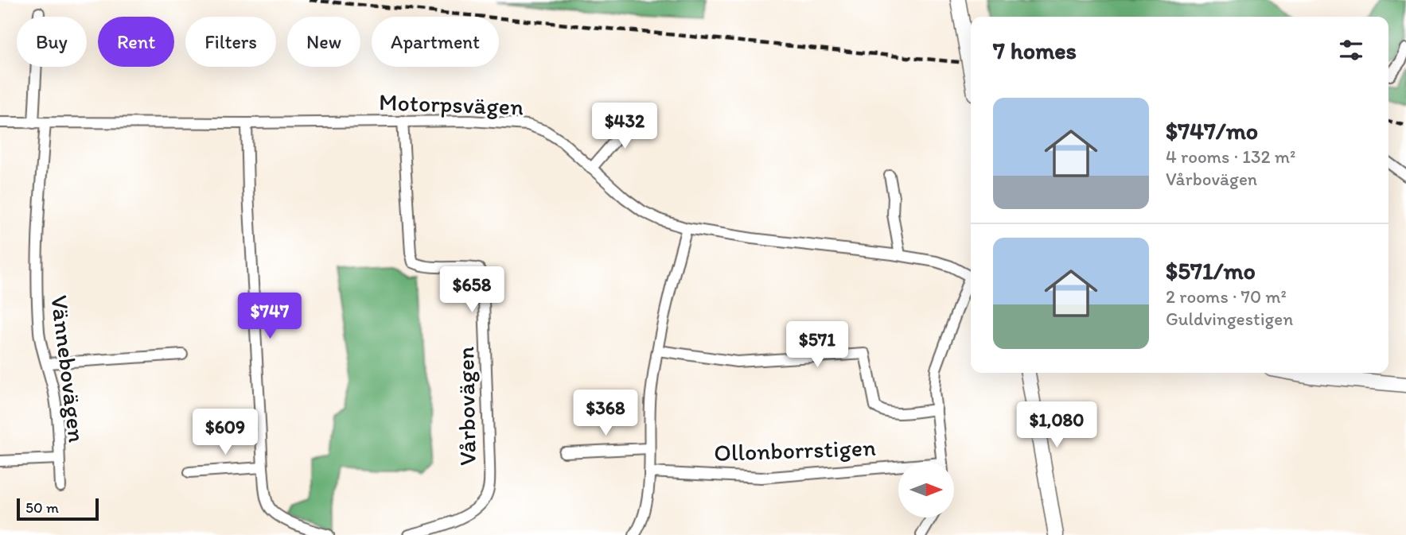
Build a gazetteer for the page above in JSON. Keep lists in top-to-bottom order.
{
  "streets": {
    "street": [
      "Motorpsvägen",
      "Vännebovägen",
      "Vårbovägen",
      "Ollonborrstigen"
    ]
  },
  "crossings": [
    ["Motorpsvägen", "Vännebovägen"],
    ["Motorpsvägen", "Vårbovägen"]
  ],
  "scale_bar": "50 m",
  "north": "right",
  "page": {
    "chip": [
      "Buy",
      "Rent",
      "Filters",
      "New",
      "Apartment"
    ],
    "heading": "7 homes",
    "list": [
      {
        "name": "$747/mo",
        "note": "4 rooms · 132 m² · Vårbovägen"
      },
      {
        "name": "$571/mo",
        "note": "2 rooms · 70 m² · Guldvingestigen"
      }
    ],
    "price": [
      "$432",
      "$658",
      "$747",
      "$571",
      "$368",
      "$1,080",
      "$609"
    ],
    "scale": "50 m"
  }
}
